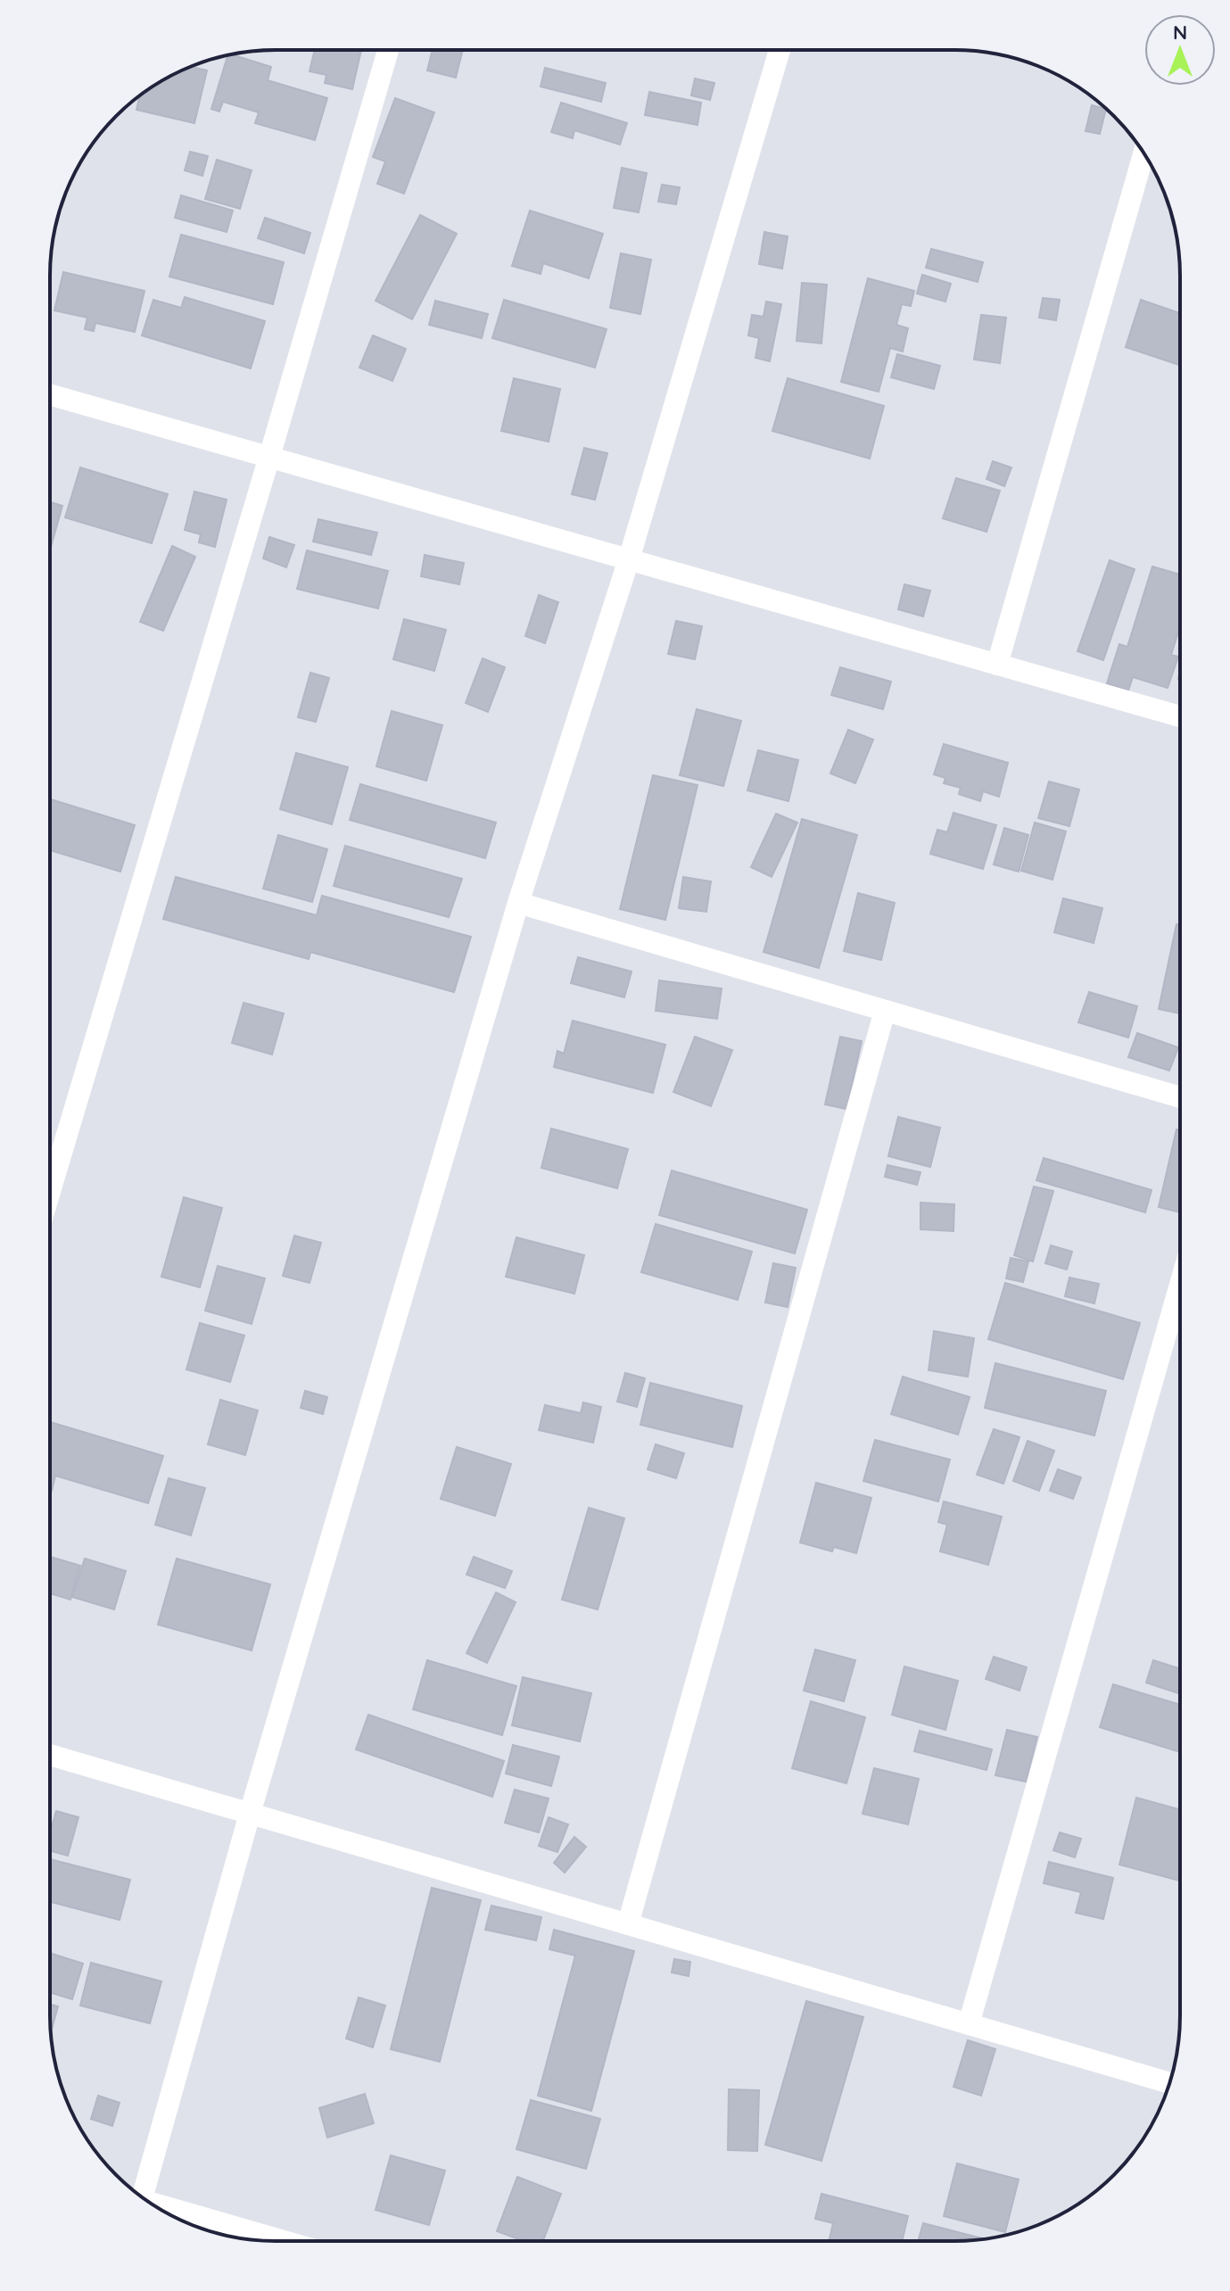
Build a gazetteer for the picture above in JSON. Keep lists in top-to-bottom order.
{
  "north": "top"
}
